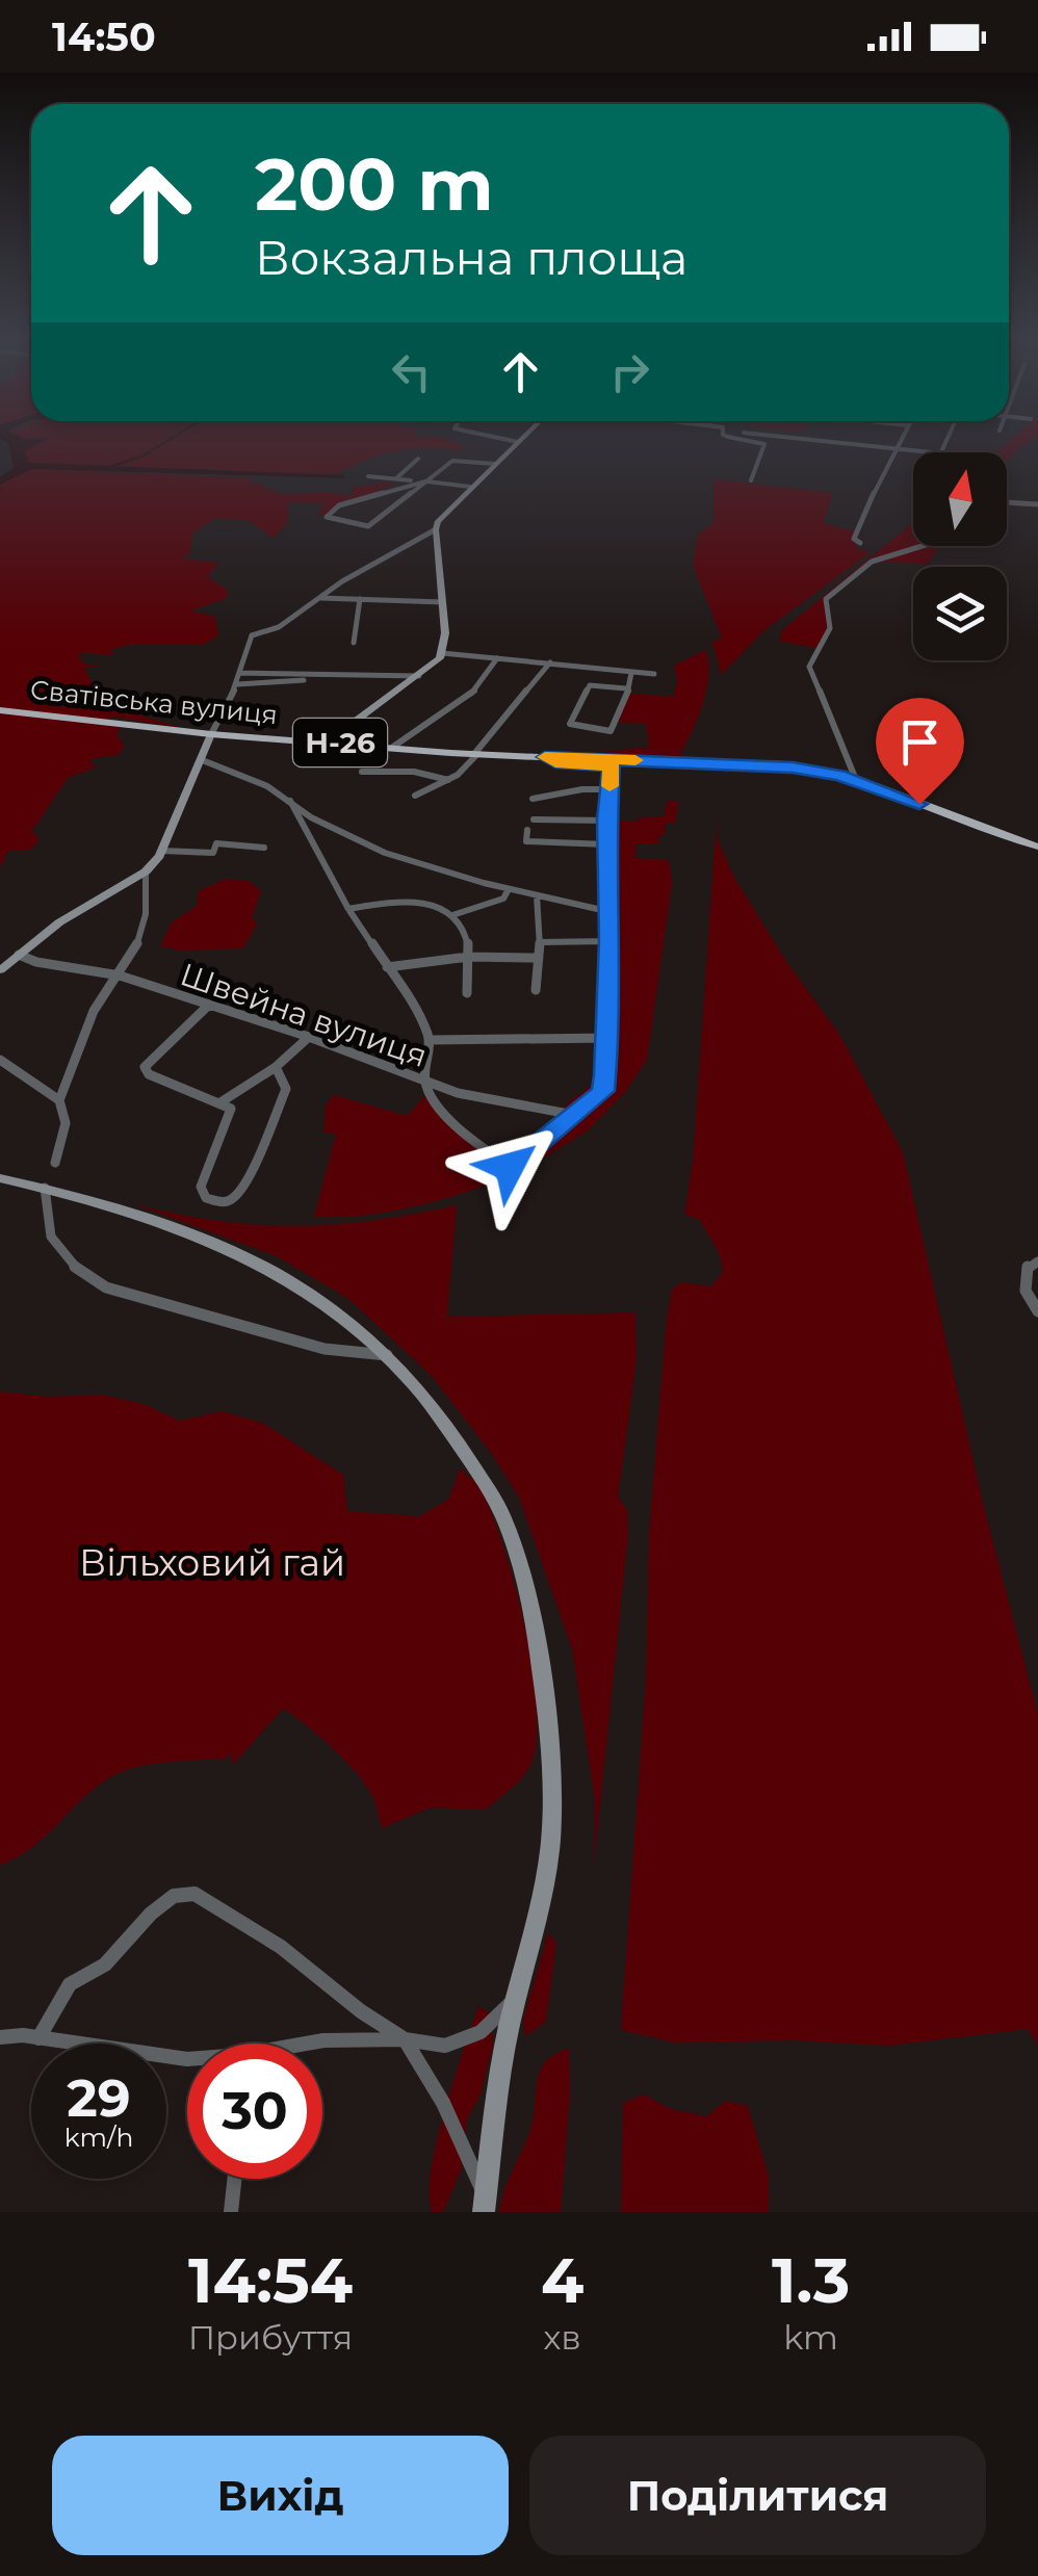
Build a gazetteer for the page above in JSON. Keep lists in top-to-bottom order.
{
  "streets": {
    "main road": ["Сватівська вулиця", "Н-26"],
    "street": ["Швейна вулиця"]
  },
  "parks": ["Вільховий гай"],
  "north": "top",
  "page": {
    "status": "14:50",
    "turn": ["200 m", "Вокзальна площа"],
    "speed": "29 km/h",
    "limit": "30",
    "eta": [
      "14:54",
      "Прибуття",
      "4",
      "хв",
      "1.3",
      "km"
    ],
    "buttons": ["Вихід", "Поділитися"]
  }
}
